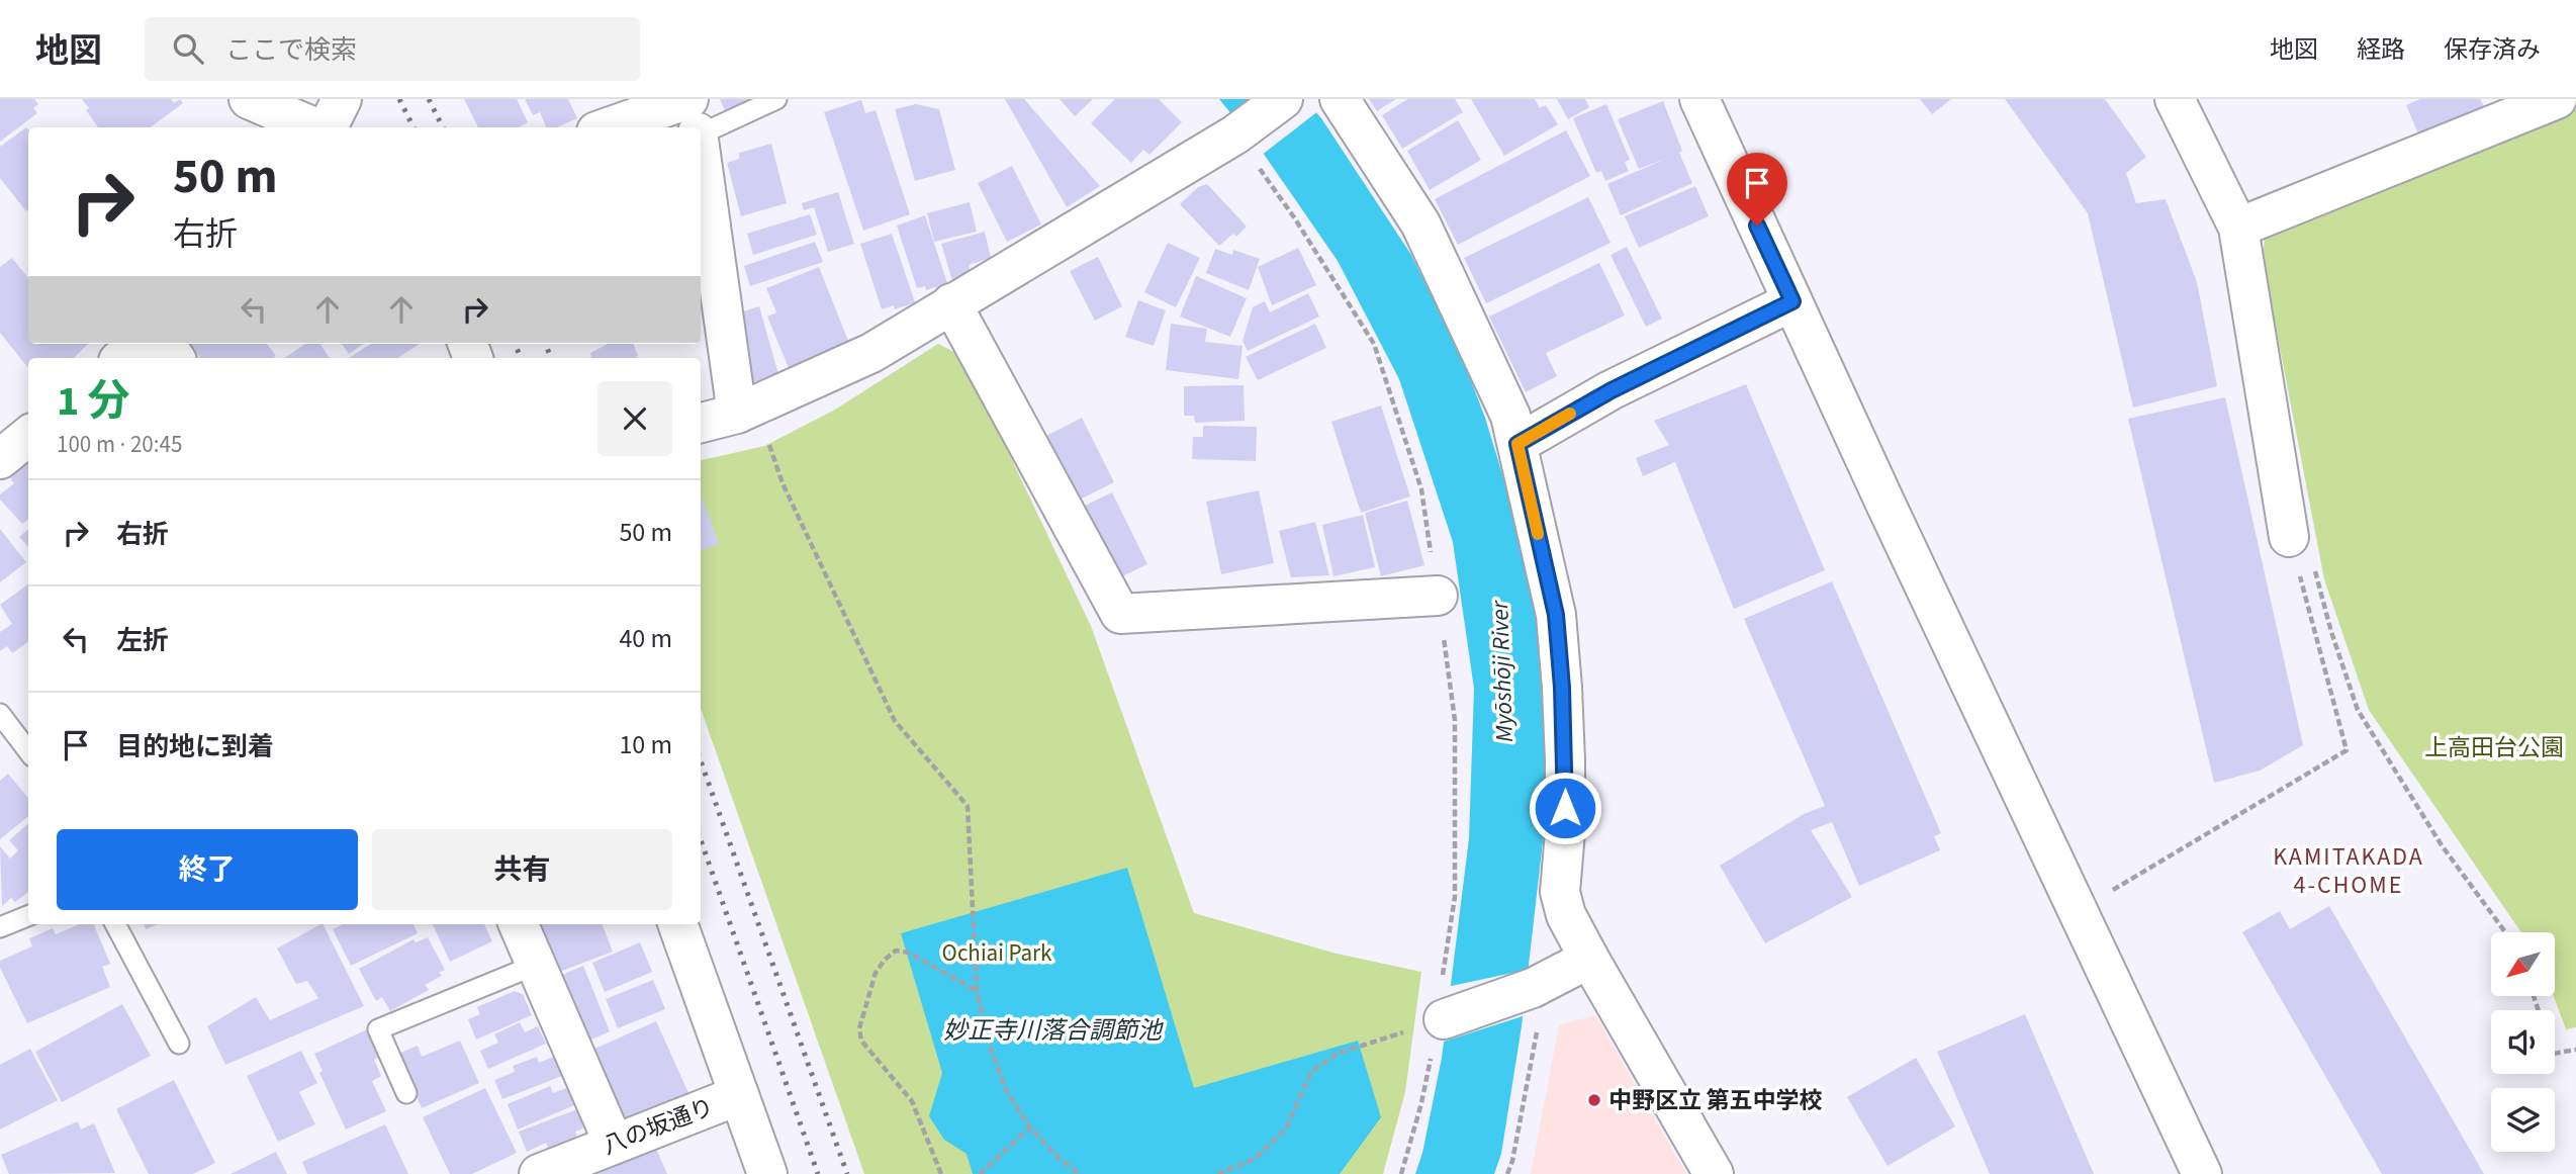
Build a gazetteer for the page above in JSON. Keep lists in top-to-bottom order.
{
  "streets": {
    "street": ["八の坂通り"]
  },
  "districts": ["KAMITAKADA 4-CHOME"],
  "water": ["Myōshōji River", "妙正寺川落合調節池"],
  "parks": ["上高田台公園", "Ochiai Park"],
  "places": ["中野区立 第五中学校"],
  "north": "bottom left",
  "page": {
    "header": "地図",
    "search": "ここで検索",
    "nav": ["地図", "経路", "保存済み"],
    "turn": ["50 m", "右折"],
    "heading": ["1 分", "100 m · 20:45"],
    "list": [
      {
        "name": "右折",
        "value": "50 m"
      },
      {
        "name": "左折",
        "value": "40 m"
      },
      {
        "name": "目的地に到着",
        "value": "10 m"
      }
    ],
    "buttons": ["終了", "共有"]
  }
}
